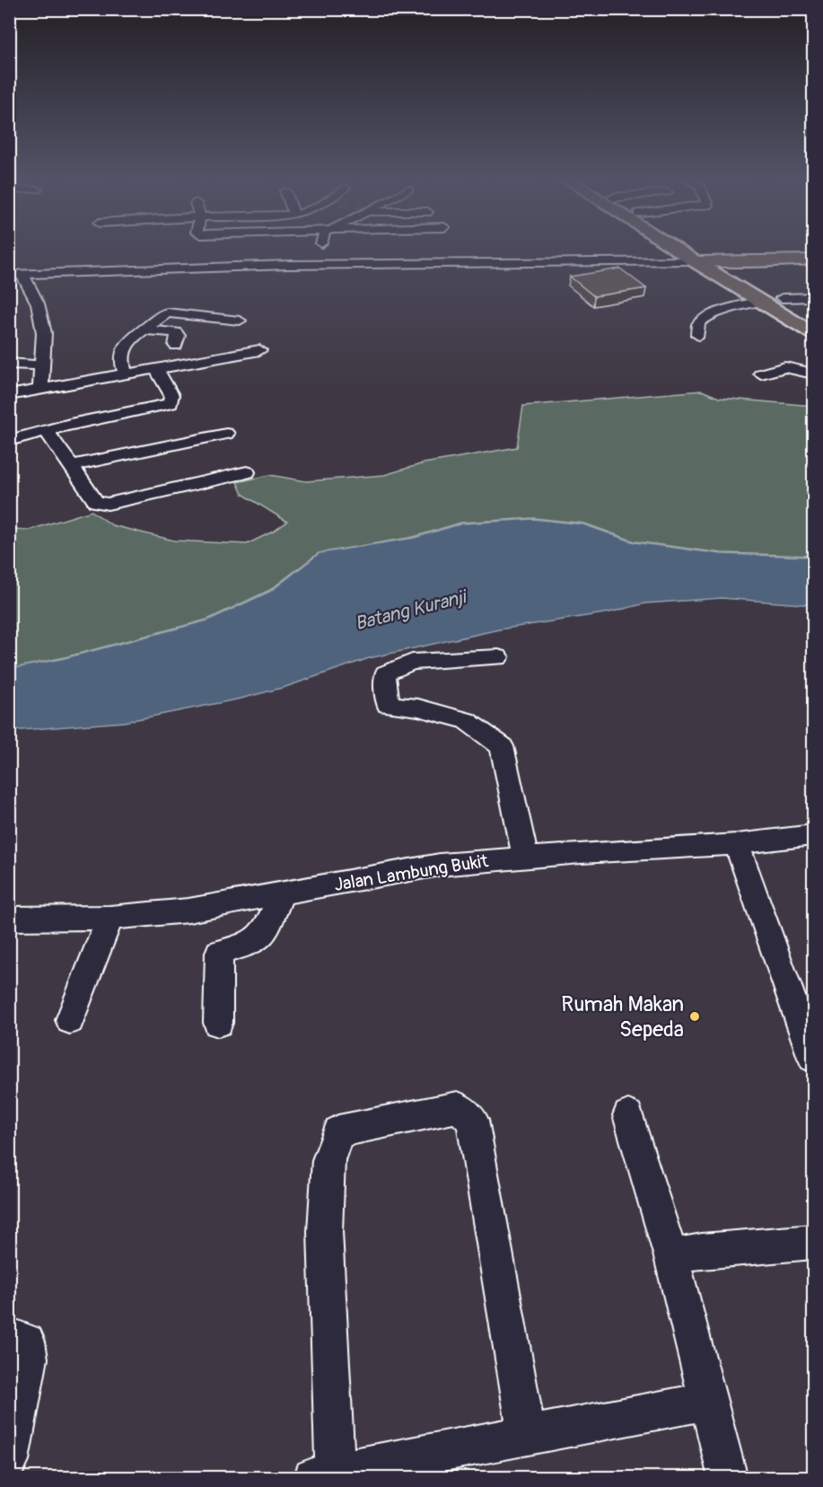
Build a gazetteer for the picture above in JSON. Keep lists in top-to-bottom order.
{
  "streets": {
    "street": ["Jalan Lambung Bukit"]
  },
  "water": ["Batang Kuranji"],
  "places": ["Rumah Makan Sepeda"]
}
